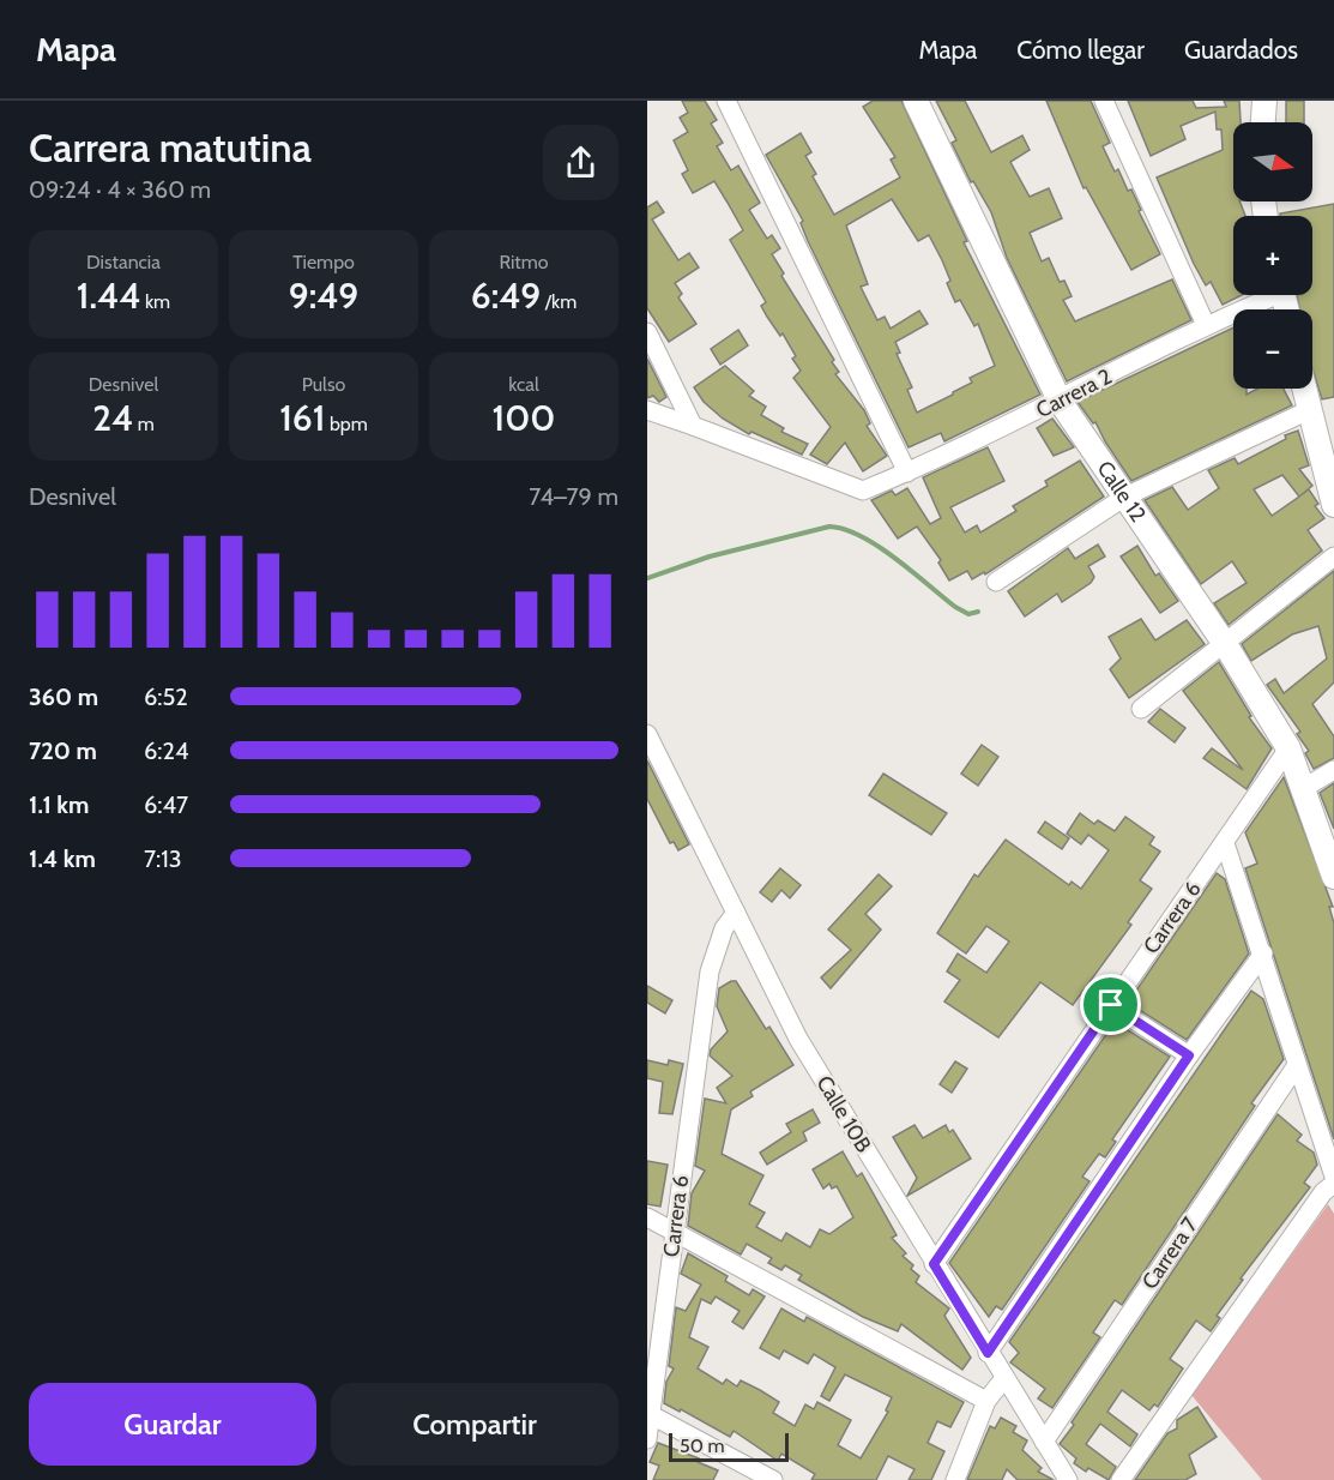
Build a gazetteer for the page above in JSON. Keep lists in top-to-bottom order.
{
  "streets": {
    "street": [
      "Carrera 2",
      "Calle 12",
      "Carrera 6",
      "Calle 10B",
      "Carrera 7"
    ]
  },
  "crossings": [
    ["Carrera 2", "Calle 12"],
    ["Calle 12", "Carrera 6"],
    ["Carrera 6", "Calle 10B"],
    ["Calle 10B", "Carrera 7"]
  ],
  "scale_bar": "50 m",
  "north": "right",
  "page": {
    "header": "Mapa",
    "nav": ["Mapa", "Cómo llegar", "Guardados"],
    "heading": ["Carrera matutina", "09:24 · 4 × 360 m"],
    "map_buttons": ["+", "−"],
    "stats": [
      ["Distancia", "1.44 km"],
      ["Tiempo", "9:49"],
      ["Ritmo", "6:49 /km"],
      ["Desnivel", "24 m"],
      ["Pulso", "161 bpm"],
      ["kcal", "100"]
    ],
    "chart": ["Desnivel", "74–79 m"],
    "list": [
      {
        "name": "360 m",
        "note": "6:52"
      },
      {
        "name": "720 m",
        "note": "6:24"
      },
      {
        "name": "1.1 km",
        "note": "6:47"
      },
      {
        "name": "1.4 km",
        "note": "7:13"
      }
    ],
    "buttons": ["Guardar", "Compartir"],
    "scale": "50 m"
  }
}
